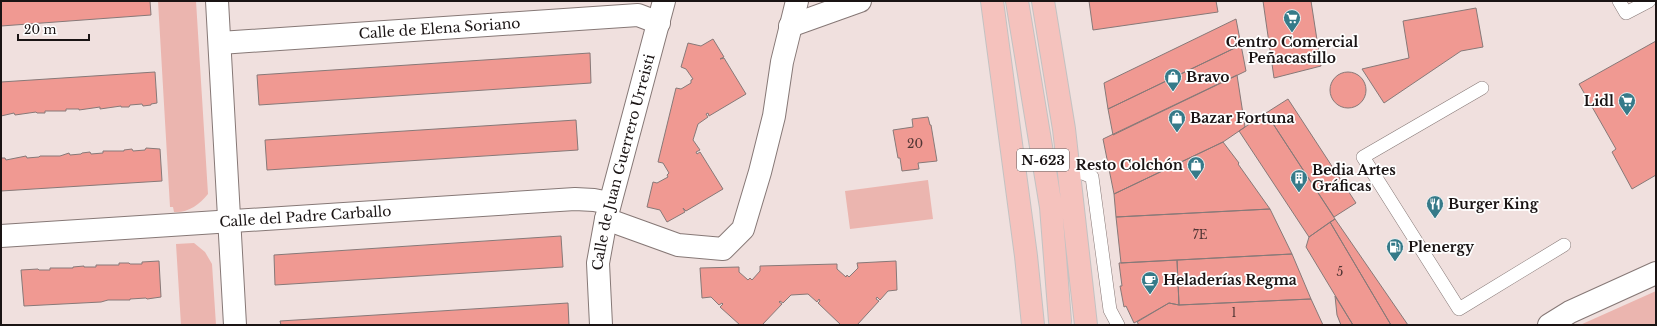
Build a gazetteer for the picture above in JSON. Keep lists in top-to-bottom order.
{
  "streets": {
    "highway": ["N-623"],
    "street": ["Calle de Elena Soriano", "Calle de Juan Guerrero Urreisti", "Calle del Padre Carballo"]
  },
  "crossings": [
    ["Calle de Elena Soriano", "Calle de Juan Guerrero Urreisti"],
    ["Calle de Juan Guerrero Urreisti", "Calle del Padre Carballo"]
  ],
  "places": {
    "supermarket": ["Centro Comercial Peñacastillo", "Lidl"],
    "shop": ["Bravo", "Bazar Fortuna", "Resto Colchón"],
    "building": ["Bedia Artes Gráficas"],
    "restaurant": ["Burger King"],
    "fuel station": ["Plenergy"],
    "cafe": ["Heladerías Regma"]
  },
  "house_numbers": [
    "20",
    "7E",
    "5",
    "1"
  ],
  "scale_bar": "20 m"
}
